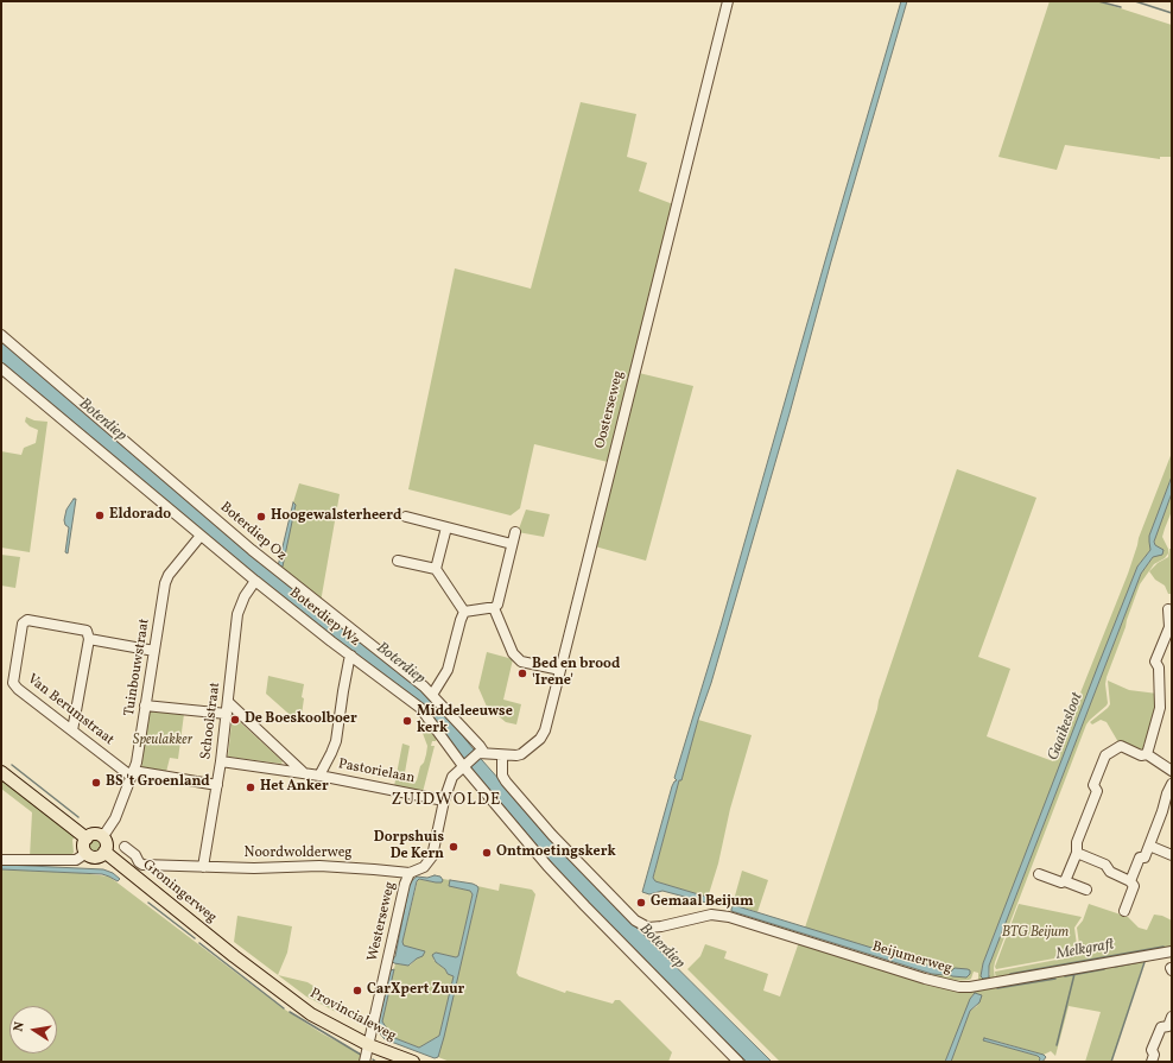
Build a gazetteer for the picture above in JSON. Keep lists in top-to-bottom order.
{
  "streets": {
    "main road": ["Groningerweg", "Provincialeweg"],
    "street": [
      "Oosterseweg",
      "Boterdiep Oz",
      "Boterdiep Wz",
      "Tuinbouwstraat",
      "Van Berumstraat",
      "Schoolstraat",
      "Pastorielaan",
      "Noordwolderweg",
      "Westerseweg",
      "Beijumerweg"
    ]
  },
  "crossings": [
    ["Oosterseweg", "Boterdiep Oz"],
    ["Oosterseweg", "Beijumerweg"],
    ["Boterdiep Wz", "Tuinbouwstraat"],
    ["Boterdiep Wz", "Schoolstraat"],
    ["Tuinbouwstraat", "Van Berumstraat"],
    ["Tuinbouwstraat", "Groningerweg"],
    ["Schoolstraat", "Pastorielaan"],
    ["Schoolstraat", "Noordwolderweg"],
    ["Noordwolderweg", "Westerseweg"],
    ["Groningerweg", "Provincialeweg"],
    ["Westerseweg", "Provincialeweg"]
  ],
  "districts": ["ZUIDWOLDE"],
  "water": ["Boterdiep", "Gaaikesloot", "Melkgraft"],
  "parks": ["Speulakker", "BTG Beijum"],
  "places": [
    "Eldorado",
    "Hoogewalsterheerd",
    "Bed en brood 'Irene'",
    "De Boeskoolboer",
    "Middeleeuwse kerk",
    "BS 't Groenland",
    "Het Anker",
    "Dorpshuis De Kern",
    "Ontmoetingskerk",
    "Gemaal Beijum",
    "CarXpert Zuur"
  ],
  "north": "left"
}
